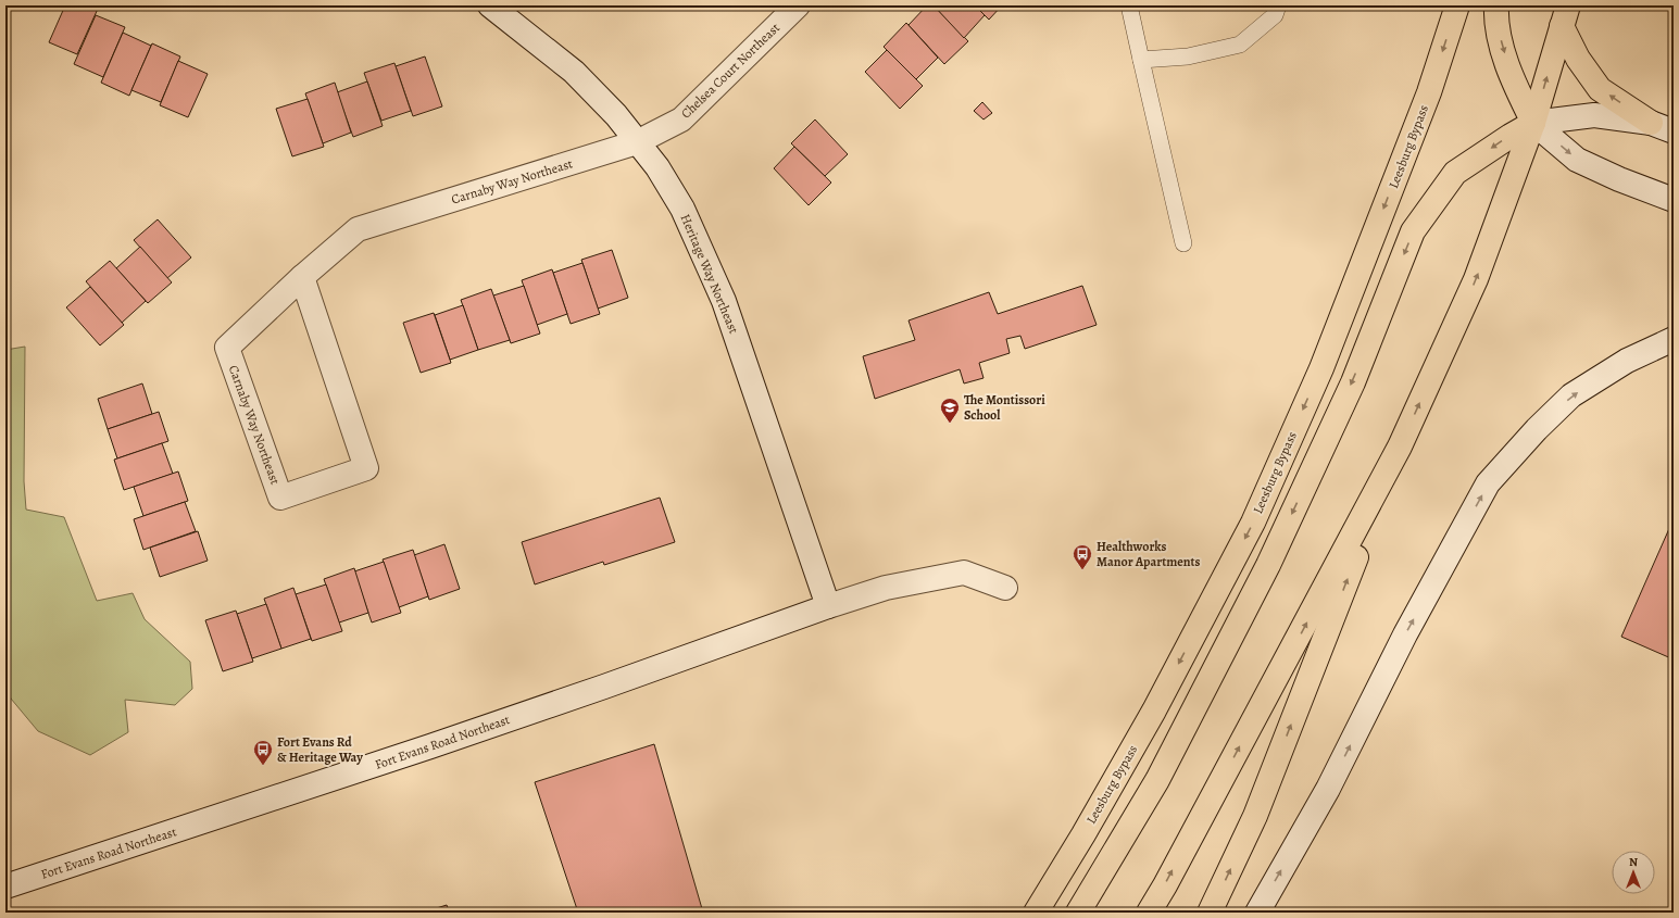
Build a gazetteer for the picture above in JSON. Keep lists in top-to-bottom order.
{
  "streets": {
    "highway": ["Leesburg Bypass"],
    "street": [
      "Chelsea Court Northeast",
      "Carnaby Way Northeast",
      "Heritage Way Northeast",
      "Fort Evans Road Northeast"
    ]
  },
  "crossings": [
    ["Chelsea Court Northeast", "Carnaby Way Northeast"],
    ["Chelsea Court Northeast", "Heritage Way Northeast"],
    ["Carnaby Way Northeast", "Heritage Way Northeast"],
    ["Heritage Way Northeast", "Fort Evans Road Northeast"]
  ],
  "places": {
    "school or university": ["The Montissori School"],
    "bus stop": ["Healthworks Manor Apartments", "Fort Evans Rd & Heritage Way"]
  },
  "north": "top"
}
